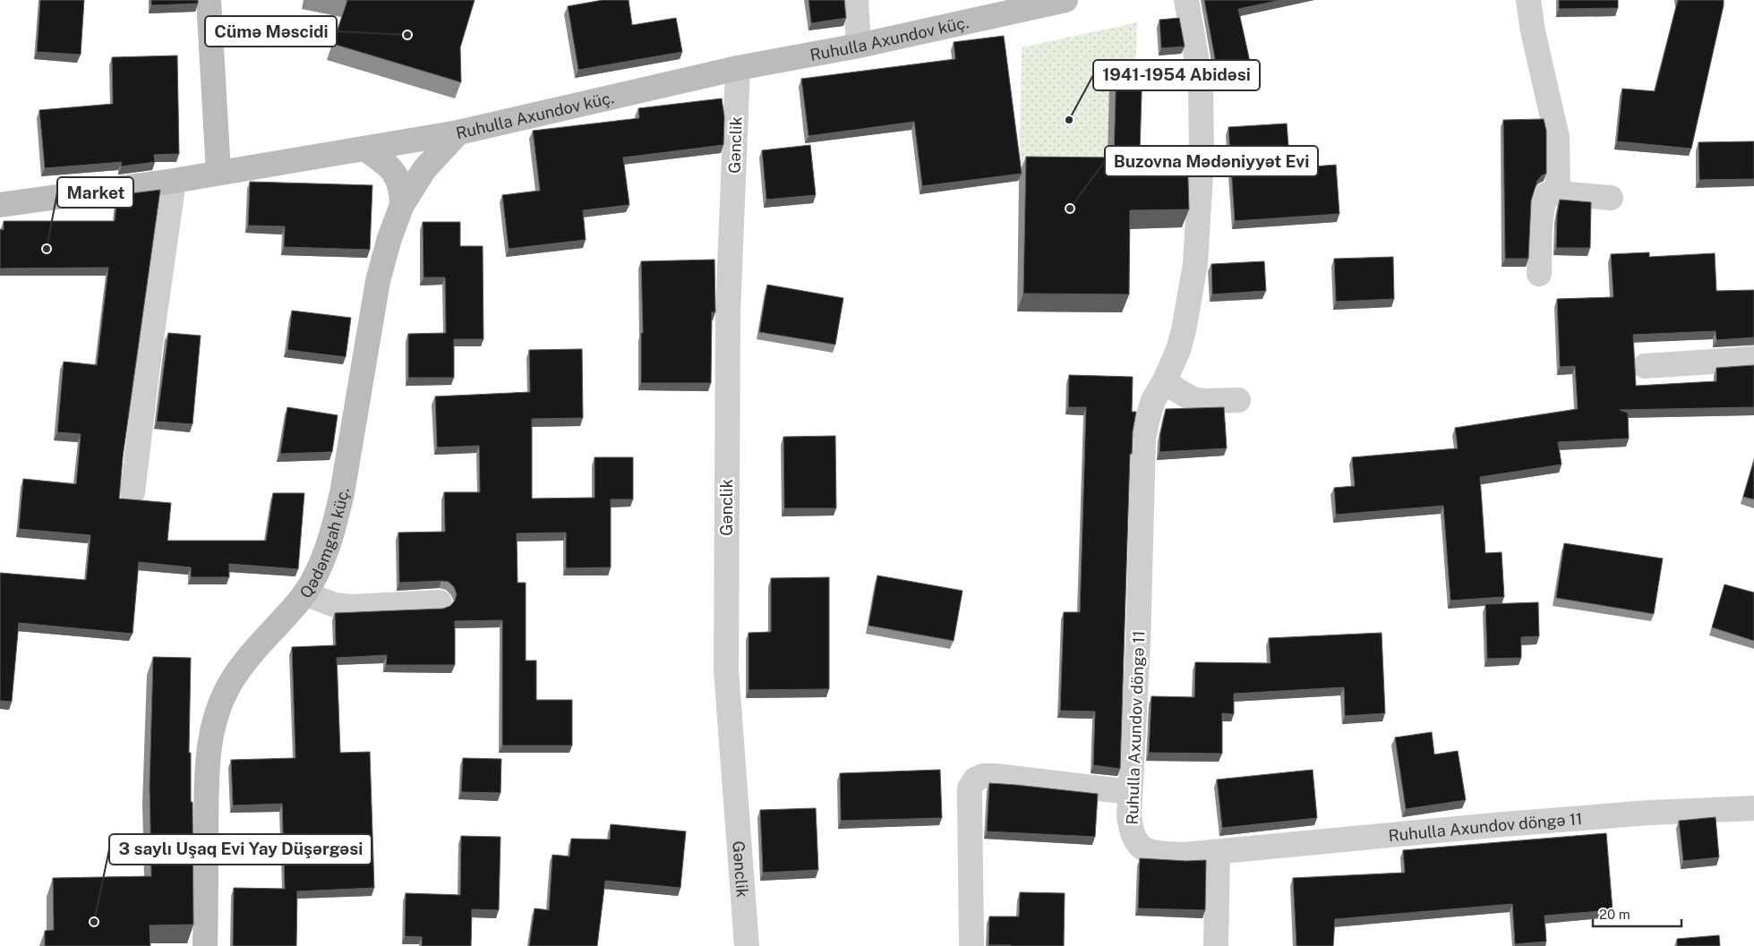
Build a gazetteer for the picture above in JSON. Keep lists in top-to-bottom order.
{
  "streets": {
    "street": [
      "Ruhulla Axundov küç.",
      "Gənclik",
      "Qədəmgah küç.",
      "Ruhulla Axundov döngə 11"
    ]
  },
  "crossings": [
    ["Ruhulla Axundov küç.", "Gənclik"],
    ["Ruhulla Axundov küç.", "Qədəmgah küç."]
  ],
  "places": [
    "Cümə Məscidi",
    "1941-1954 Abidəsi",
    "Buzovna Mədəniyyət Evi",
    "Market",
    "3 saylı Uşaq Evi Yay Düşərgəsi"
  ],
  "scale_bar": "20 m"
}
